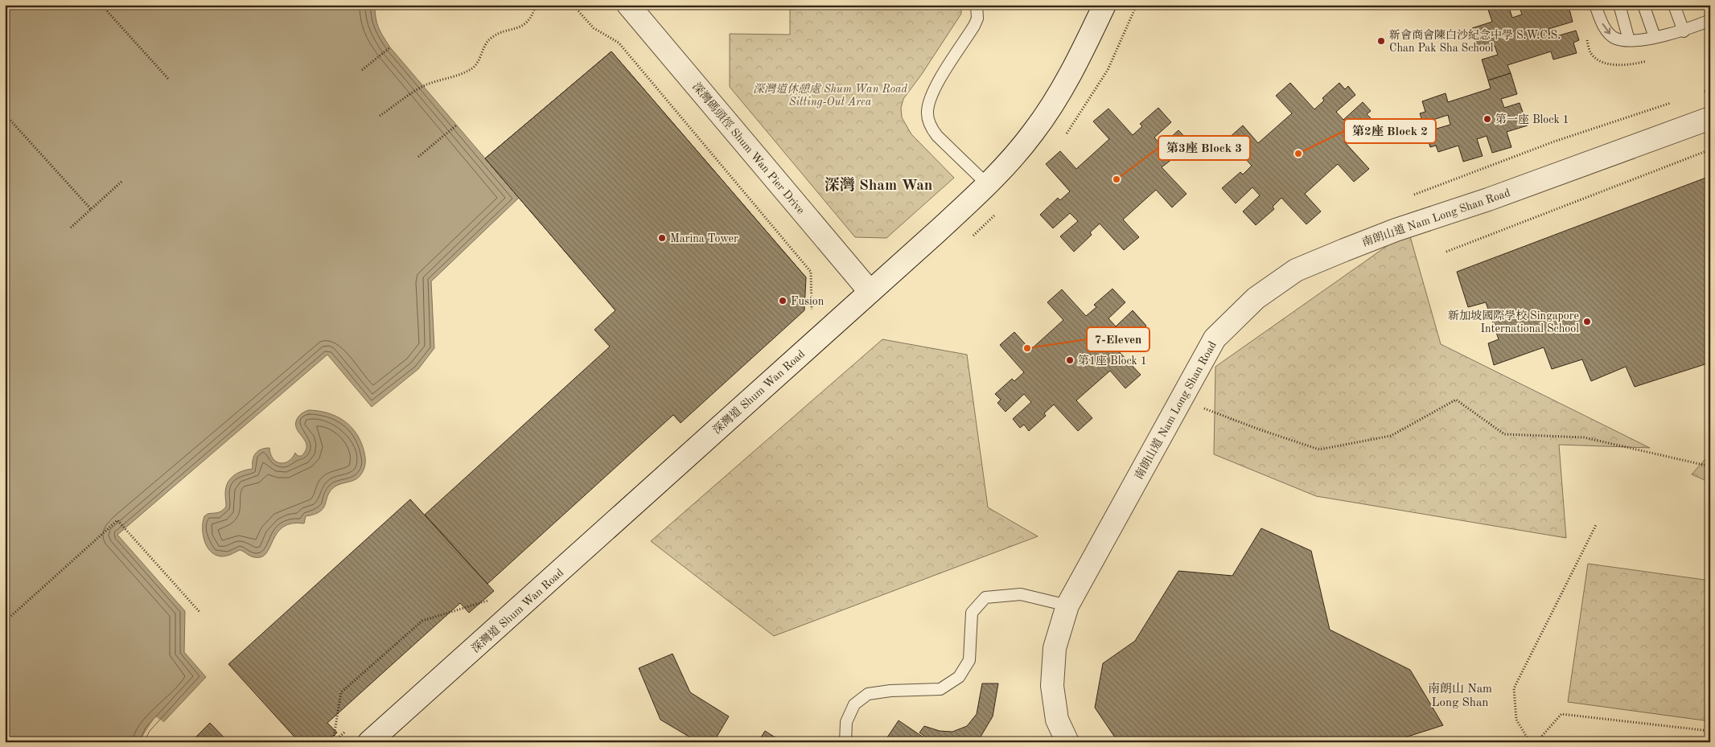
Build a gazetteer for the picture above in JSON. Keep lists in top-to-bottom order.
{
  "streets": {
    "street": ["深灣碼頭徑 Shum Wan Pier Drive", "南朗山道 Nam Long Shan Road", "深灣道 Shum Wan Road"]
  },
  "crossings": [
    ["深灣碼頭徑 Shum Wan Pier Drive", "深灣道 Shum Wan Road"]
  ],
  "districts": ["深灣 Sham Wan", "南朗山 Nam Long Shan"],
  "parks": ["深灣道休憩處 Shum Wan Road Sitting-Out Area"],
  "places": [
    "新會商會陳白沙紀念中學 S.W.C.S. Chan Pak Sha School",
    "第一座 Block 1",
    "第2座 Block 2",
    "第3座 Block 3",
    "Marina Tower",
    "Fusion",
    "新加坡國際學校 Singapore International School",
    "7-Eleven",
    "第1座 Block 1"
  ]
}
